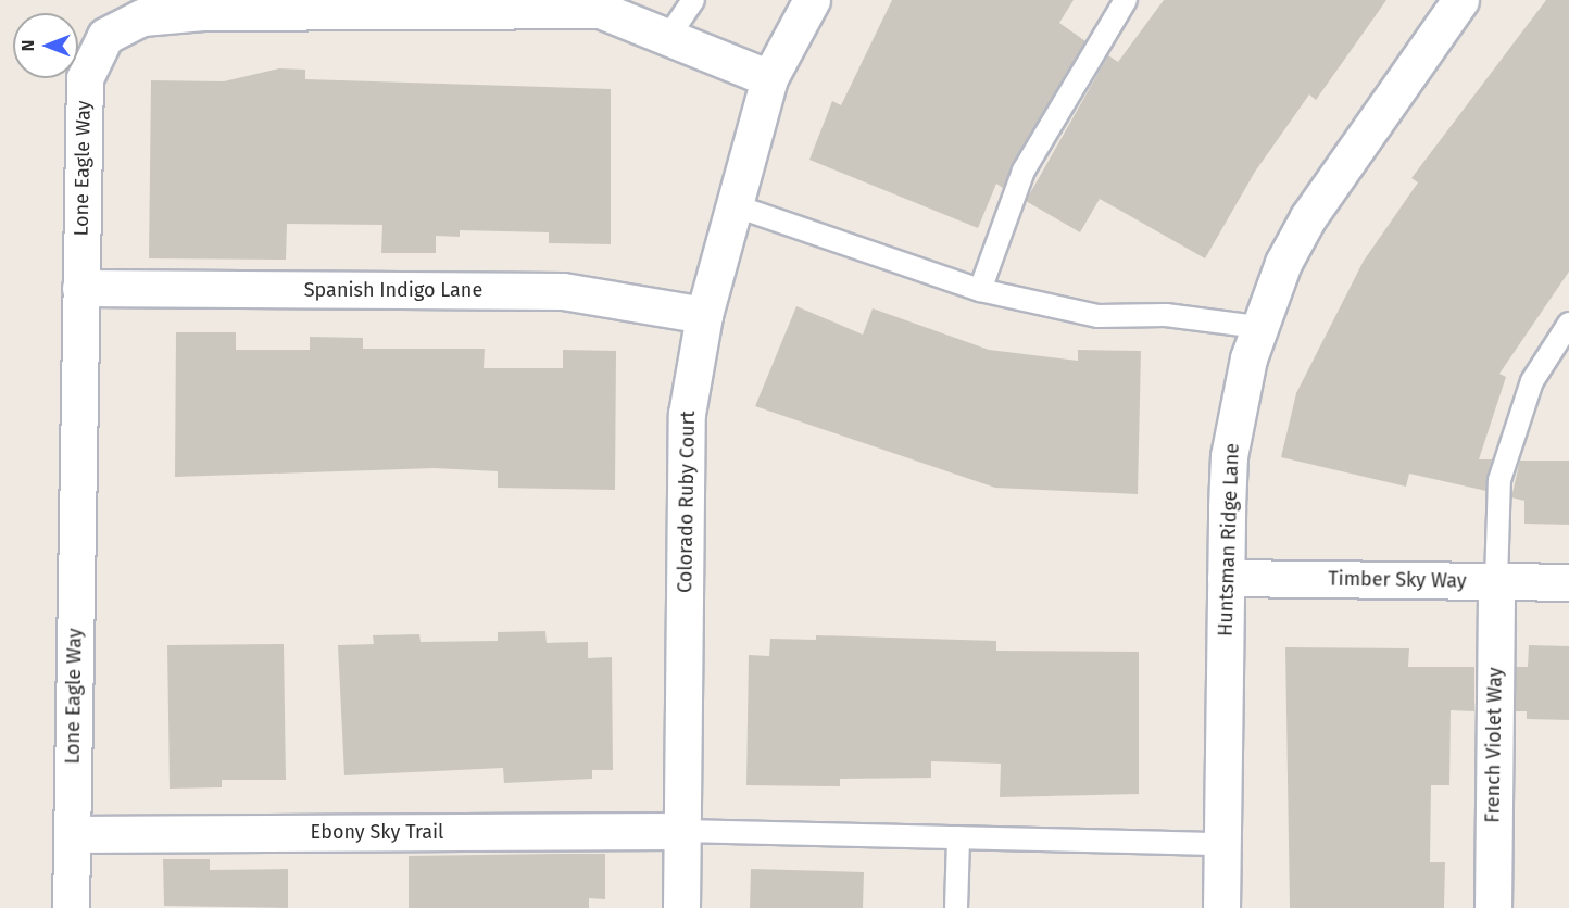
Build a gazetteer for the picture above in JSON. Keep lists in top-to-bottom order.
{
  "streets": {
    "street": [
      "Lone Eagle Way",
      "Spanish Indigo Lane",
      "Colorado Ruby Court",
      "Huntsman Ridge Lane",
      "Timber Sky Way",
      "French Violet Way",
      "Ebony Sky Trail"
    ]
  },
  "crossings": [
    ["Lone Eagle Way", "Spanish Indigo Lane"],
    ["Lone Eagle Way", "Colorado Ruby Court"],
    ["Lone Eagle Way", "Ebony Sky Trail"],
    ["Spanish Indigo Lane", "Colorado Ruby Court"],
    ["Colorado Ruby Court", "Ebony Sky Trail"],
    ["Huntsman Ridge Lane", "Timber Sky Way"],
    ["Timber Sky Way", "French Violet Way"]
  ],
  "north": "left"
}
